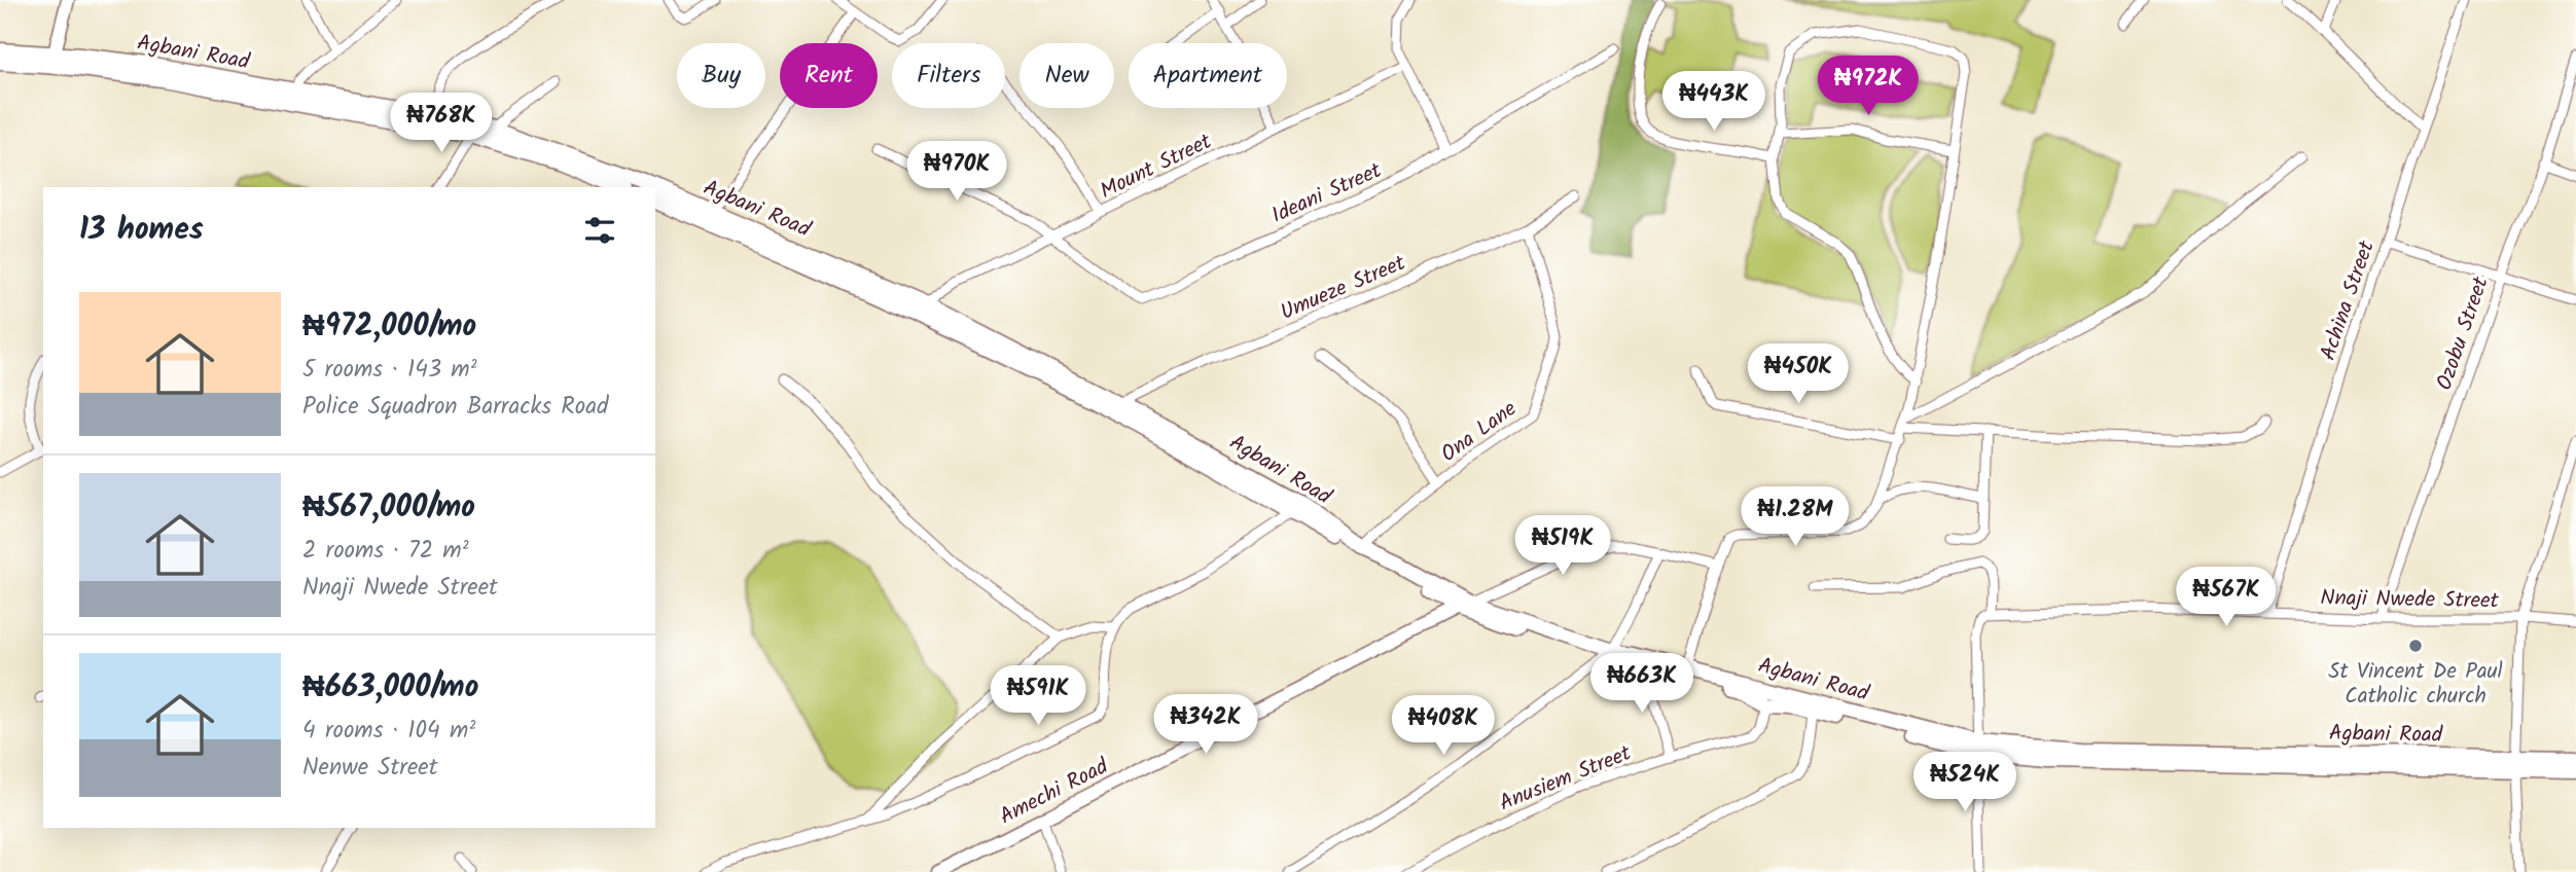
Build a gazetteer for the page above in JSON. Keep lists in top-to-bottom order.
{
  "streets": {
    "main road": ["Agbani Road", "Amechi Road"],
    "street": [
      "Mount Street",
      "Ideani Street",
      "Umueze Street",
      "Achina Street",
      "Ozobu Street",
      "Ona Lane",
      "Nnaji Nwede Street",
      "Anusiem Street"
    ]
  },
  "crossings": [
    ["Agbani Road", "Mount Street"],
    ["Agbani Road", "Umueze Street"],
    ["Agbani Road", "Ona Lane"],
    ["Agbani Road", "Anusiem Street"],
    ["Agbani Road", "Amechi Road"],
    ["Mount Street", "Ideani Street"],
    ["Umueze Street", "Ona Lane"],
    ["Achina Street", "Nnaji Nwede Street"],
    ["Ozobu Street", "Nnaji Nwede Street"]
  ],
  "places": ["St Vincent De Paul Catholic church"],
  "page": {
    "chip": [
      "Buy",
      "Rent",
      "Filters",
      "New",
      "Apartment"
    ],
    "price": [
      "₦972K",
      "₦443K",
      "₦768K",
      "₦970K",
      "₦450K",
      "₦1.28M",
      "₦519K",
      "₦567K",
      "₦663K",
      "₦591K",
      "₦342K",
      "₦408K",
      "₦524K"
    ],
    "heading": "13 homes",
    "list": [
      {
        "name": "₦972,000/mo",
        "note": "5 rooms · 143 m² · Police Squadron Barracks Road"
      },
      {
        "name": "₦567,000/mo",
        "note": "2 rooms · 72 m² · Nnaji Nwede Street"
      },
      {
        "name": "₦663,000/mo",
        "note": "4 rooms · 104 m² · Nenwe Street"
      }
    ]
  }
}
